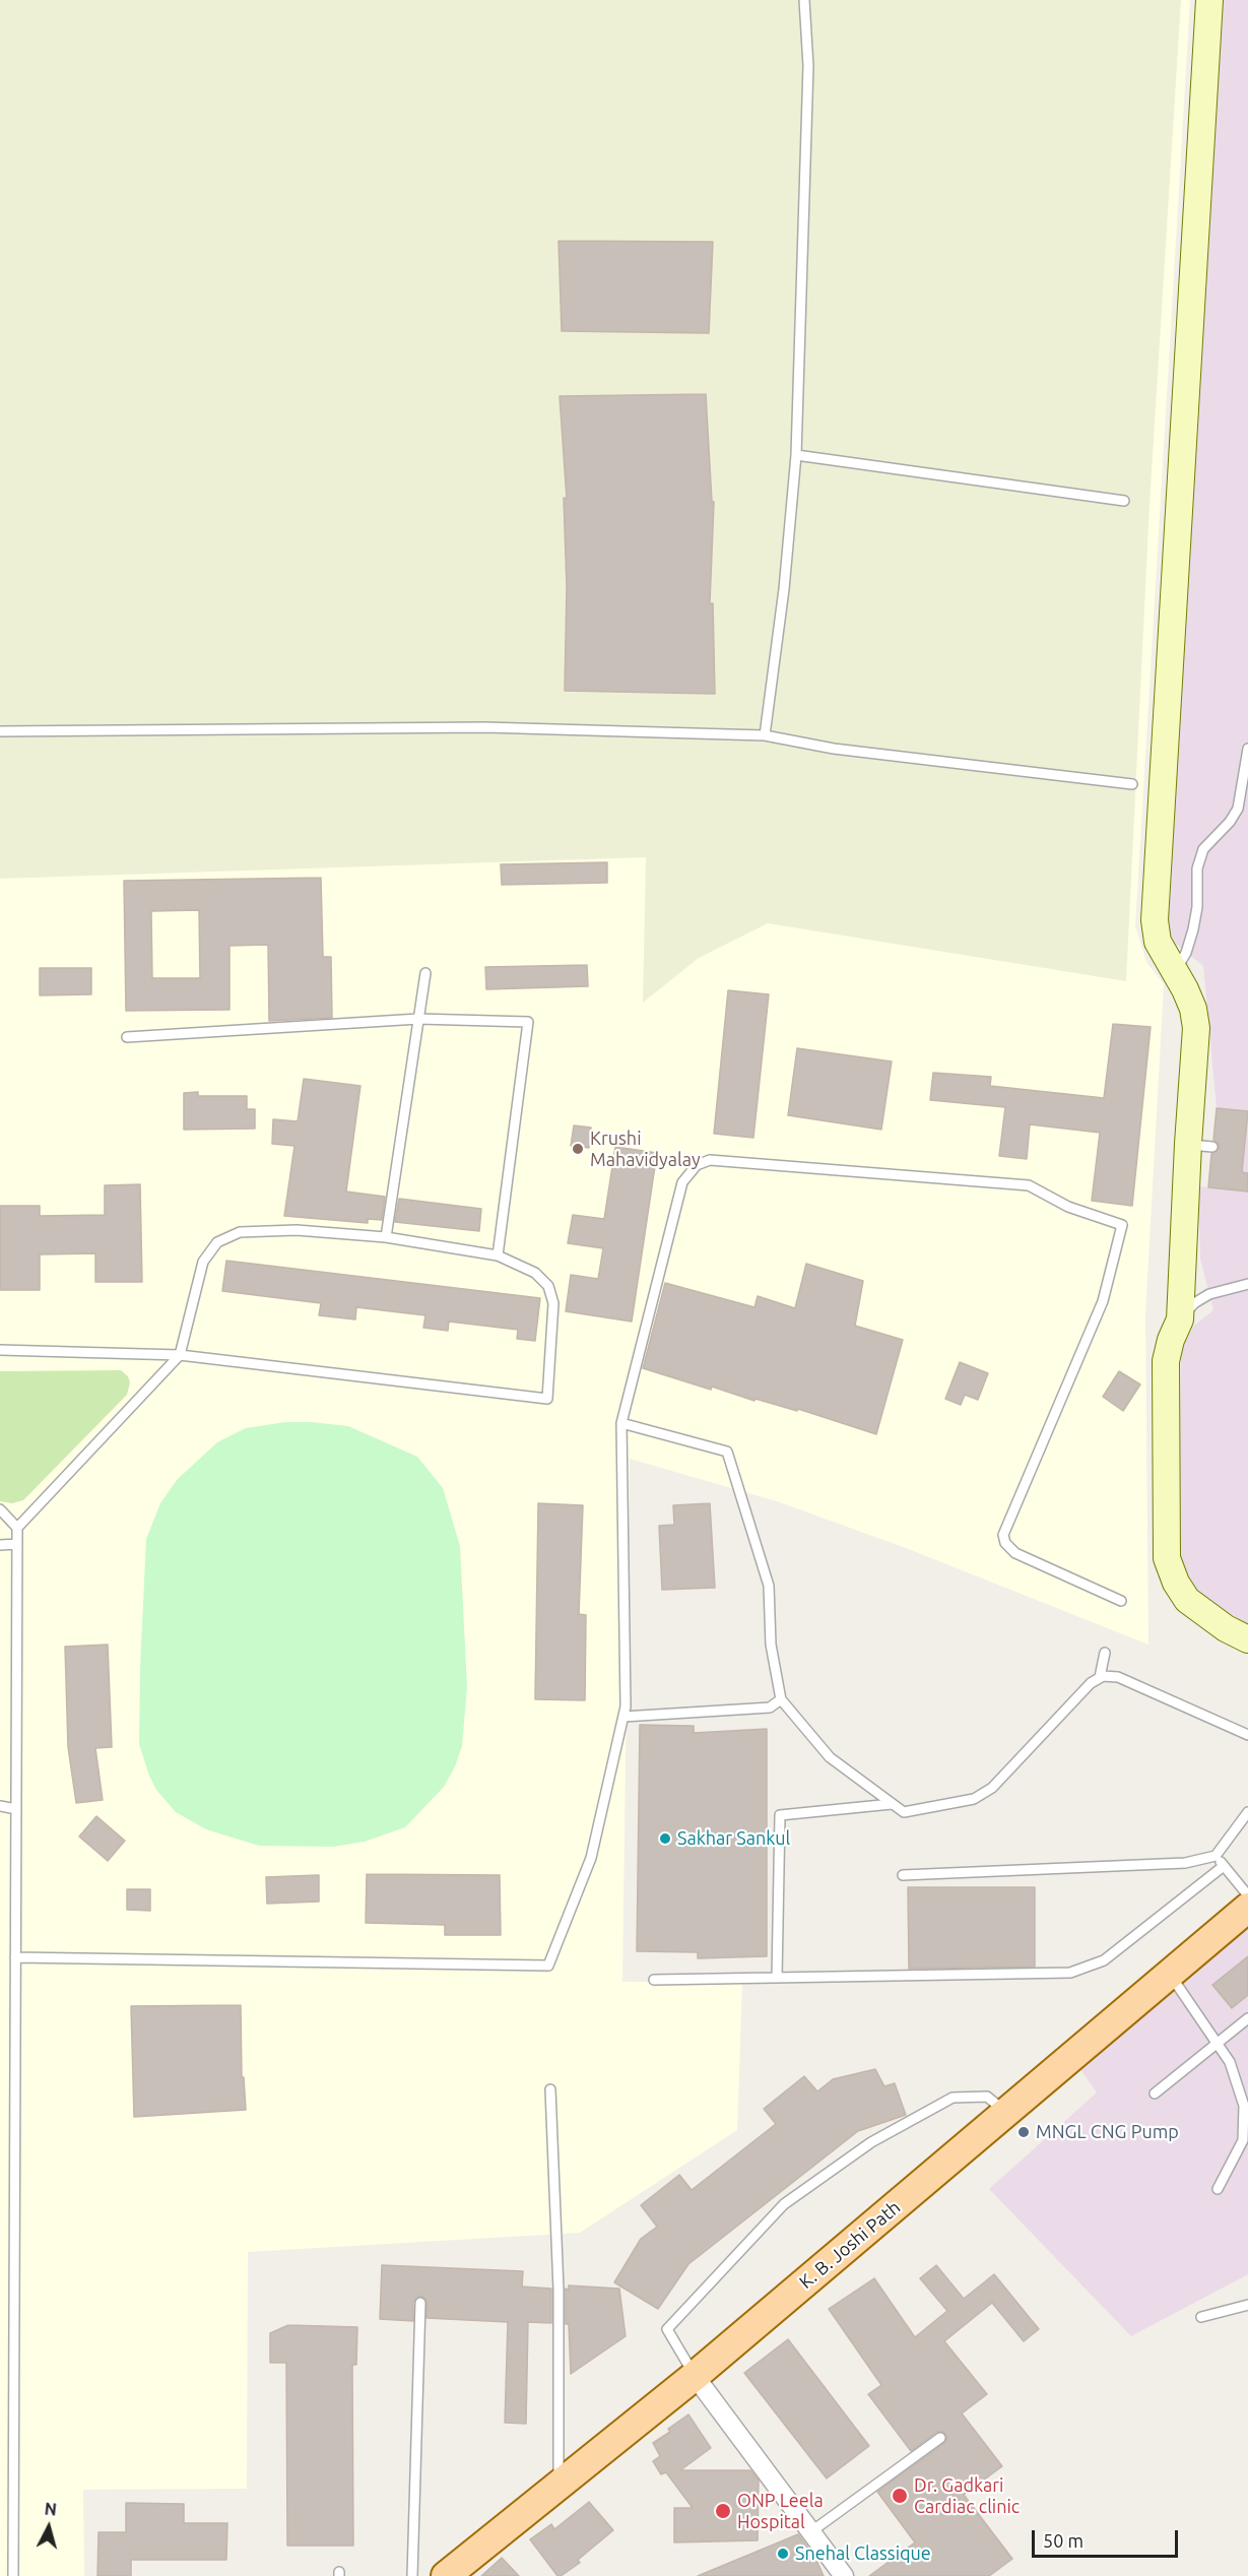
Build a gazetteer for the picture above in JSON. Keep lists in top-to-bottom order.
{
  "streets": {
    "main road": ["K. B. Joshi Path"]
  },
  "places": [
    "Krushi Mahavidyalay",
    "Sakhar Sankul",
    "MNGL CNG Pump",
    "Dr. Gadkari Cardiac clinic",
    "ONP Leela Hospital",
    "Snehal Classique"
  ],
  "scale_bar": "50 m",
  "north": "top"
}
